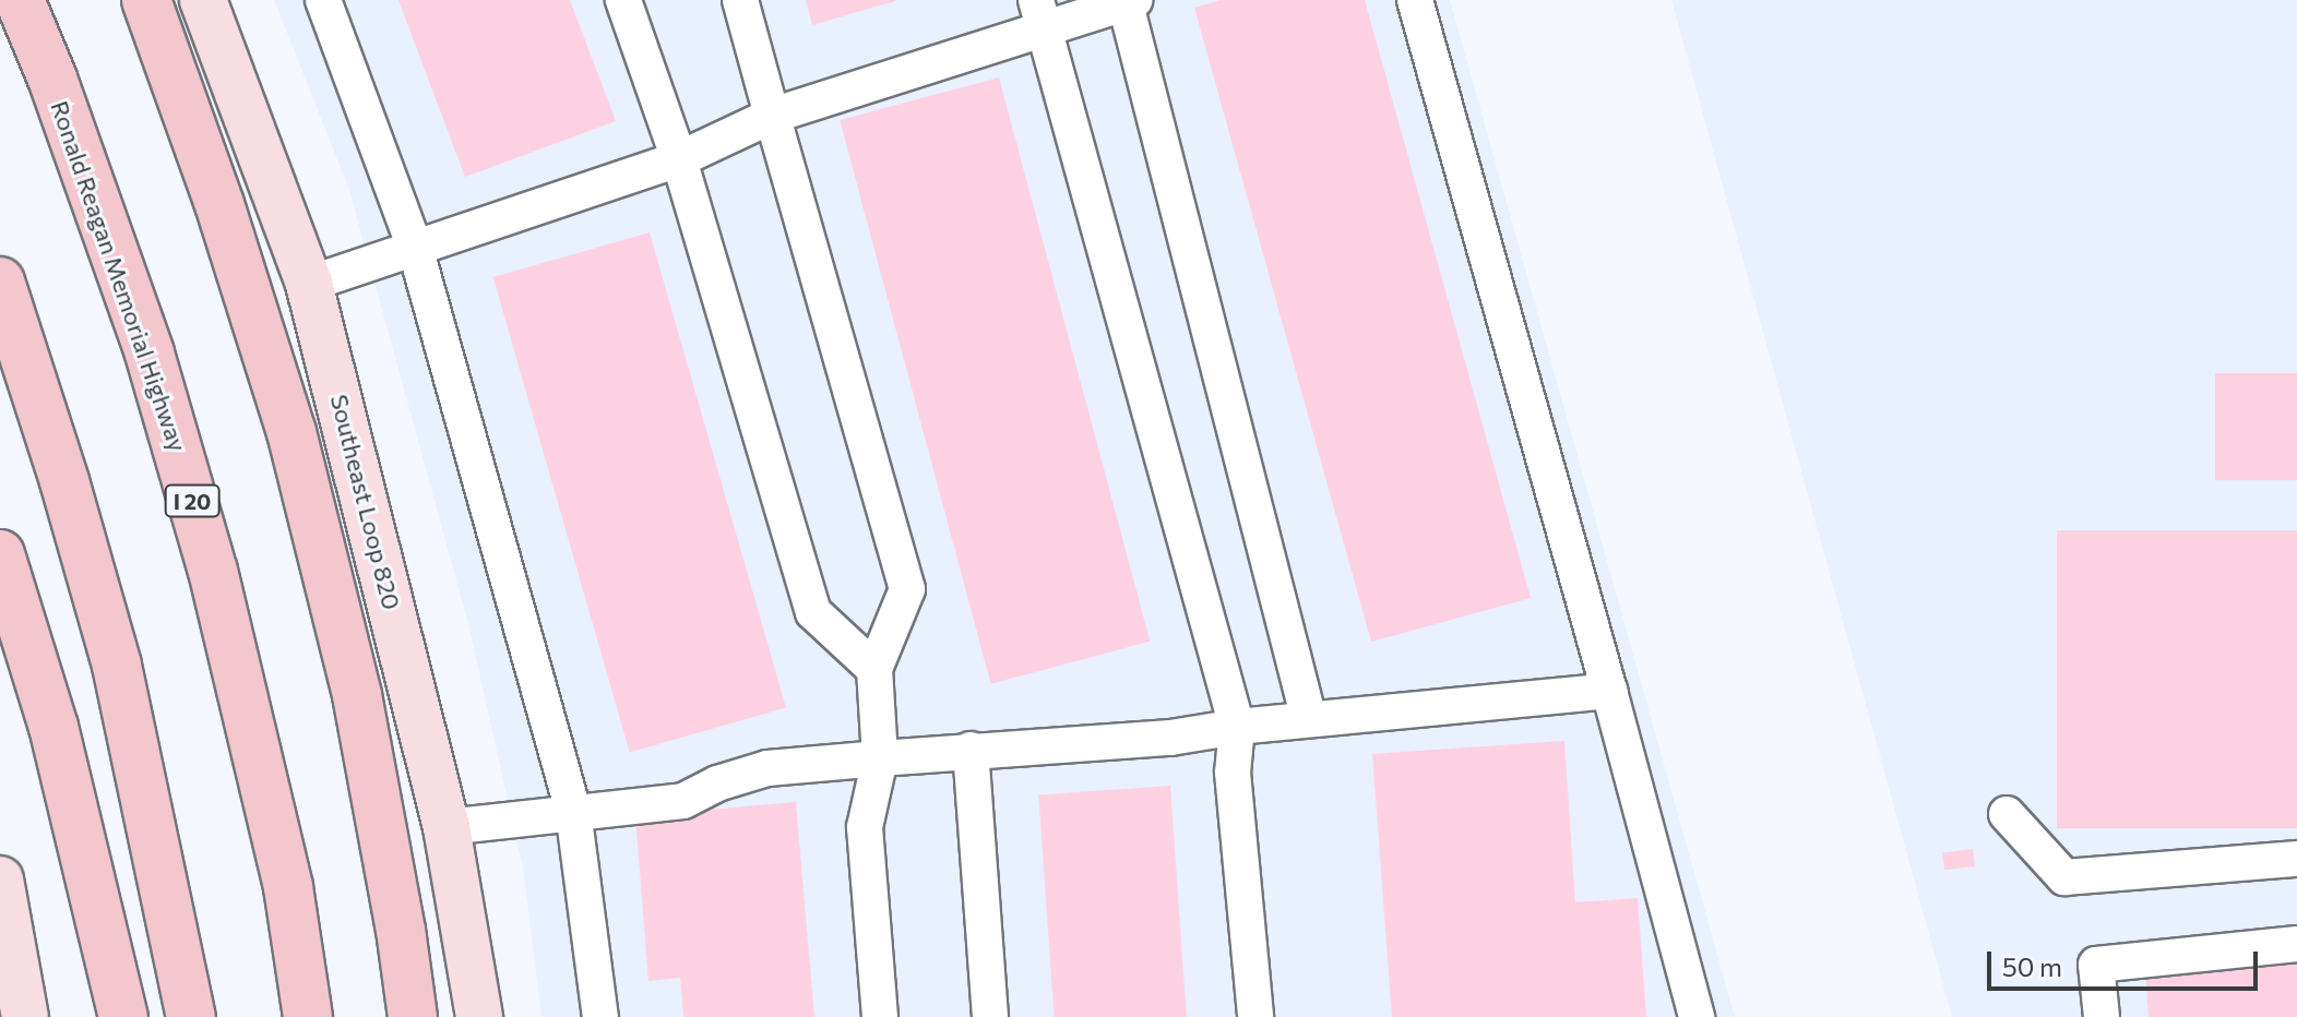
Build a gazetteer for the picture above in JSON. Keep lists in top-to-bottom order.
{
  "streets": {
    "highway": ["Ronald Reagan Memorial Highway", "I 20"],
    "main road": ["Southeast Loop 820"]
  },
  "scale_bar": "50 m"
}
